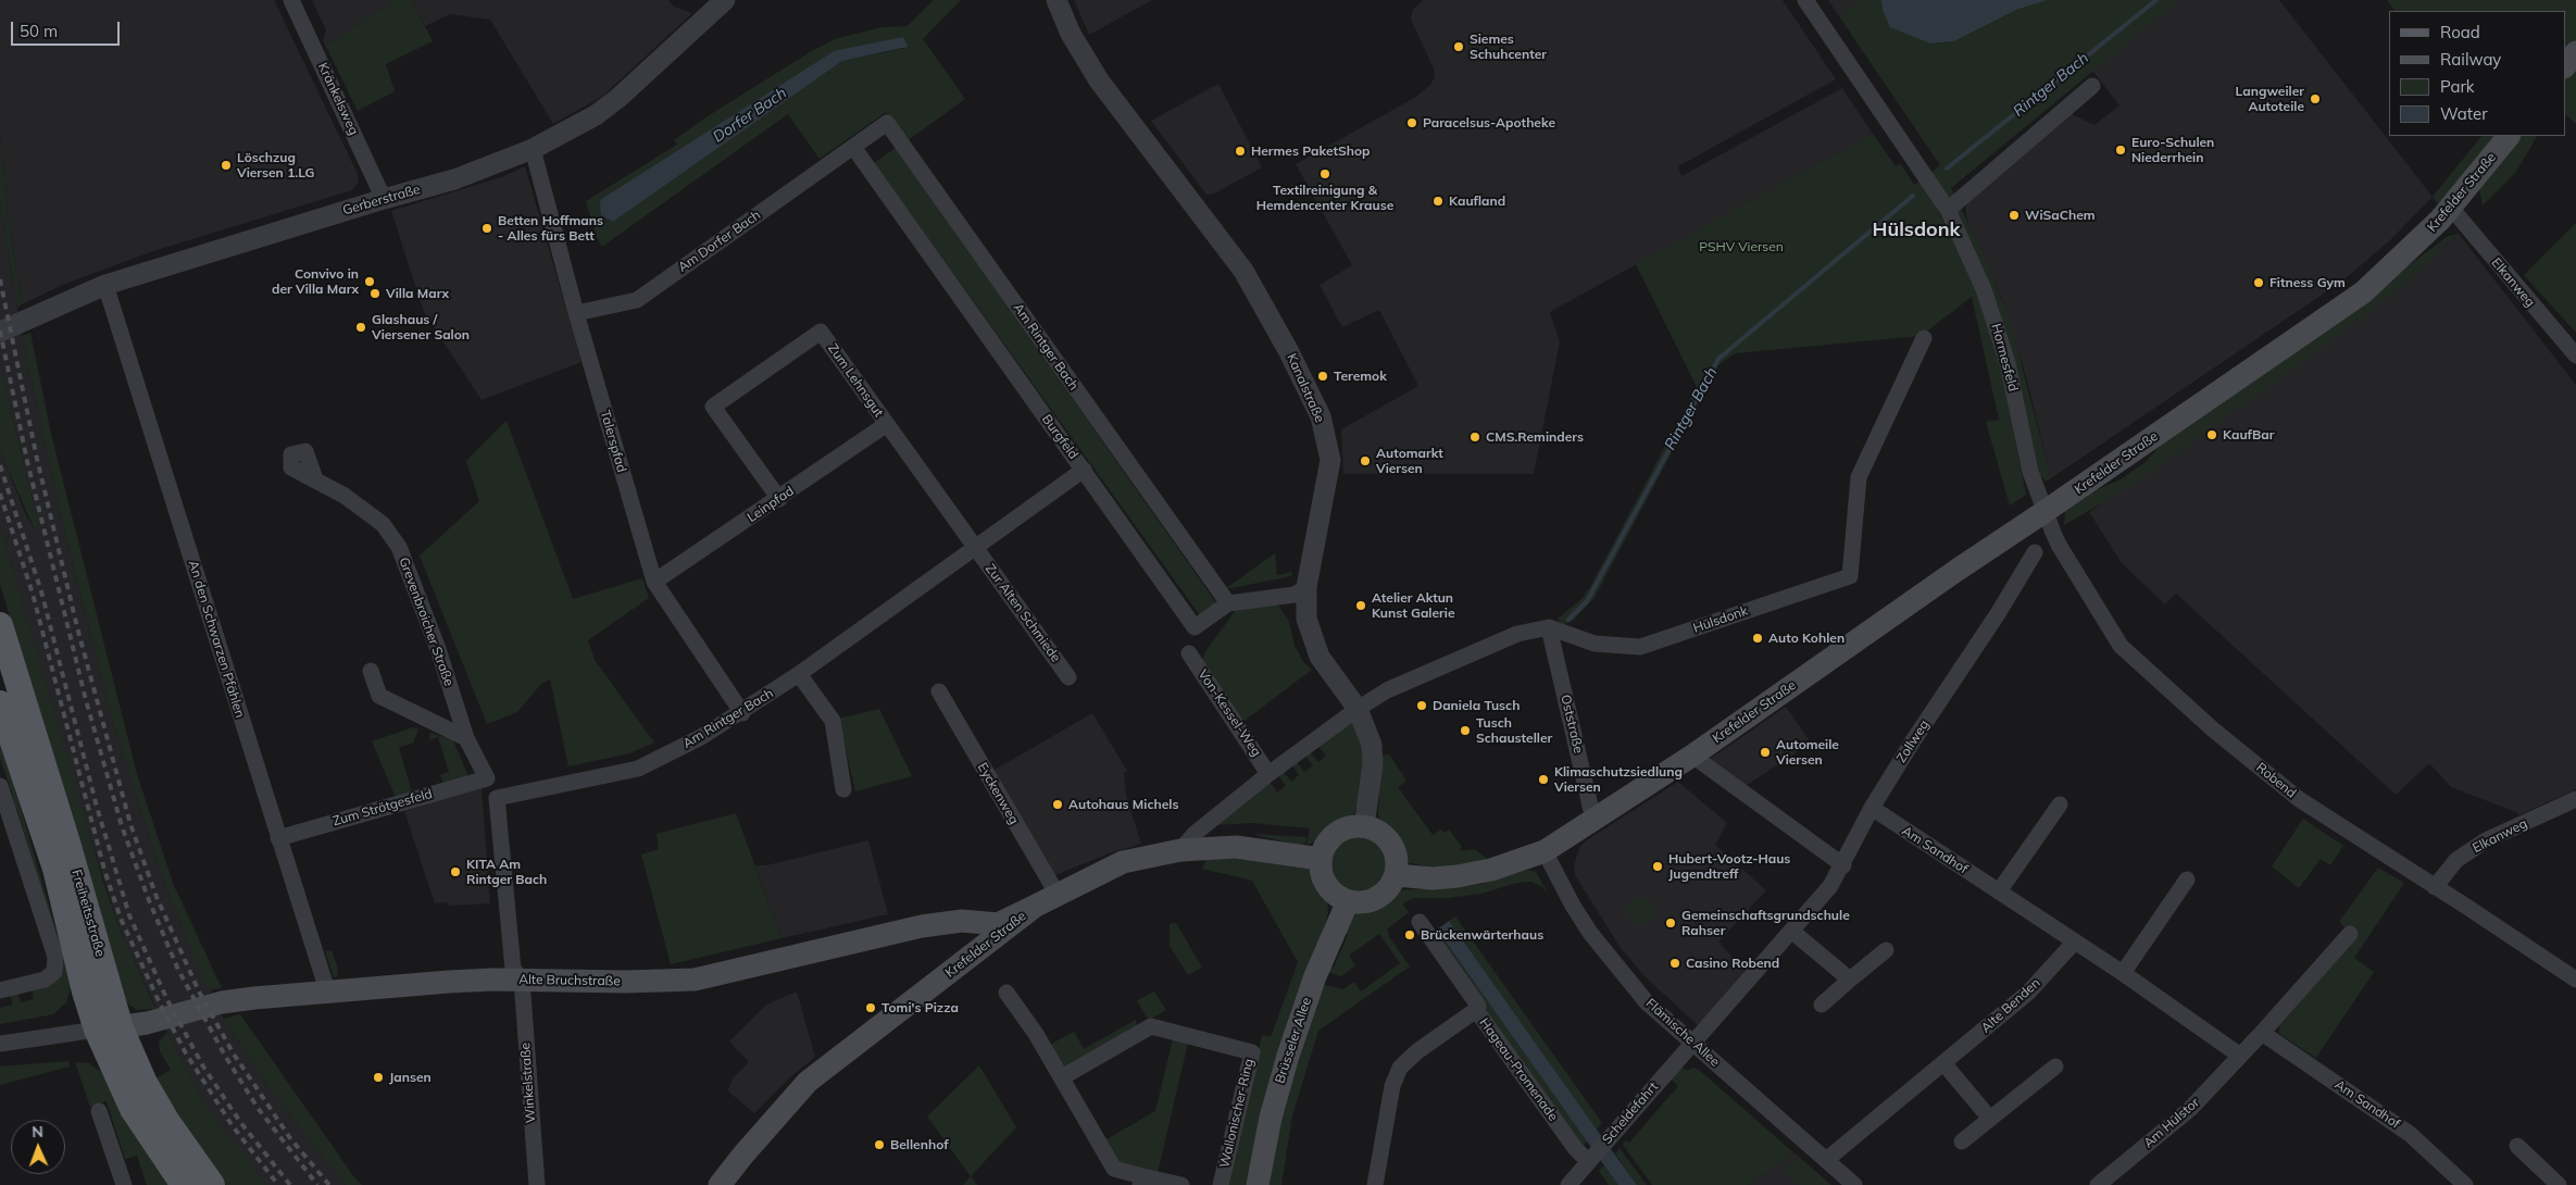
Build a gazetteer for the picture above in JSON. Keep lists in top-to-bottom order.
{
  "streets": {
    "main road": [
      "Krefelder Straße",
      "Freiheitsstraße",
      "Alte Bruchstraße",
      "Brüsseler Allee"
    ],
    "street": [
      "Kränkelsweg",
      "Gerberstraße",
      "Am Dorfer Bach",
      "Elkanweg",
      "Am Rintger Bach",
      "Hormesfeld",
      "Zum Lehnsgut",
      "Kanalstraße",
      "Burgfeld",
      "Talerspfad",
      "Leinpfad",
      "Zur Alten Schmiede",
      "Hülsdonk",
      "Grevenbroicher Straße",
      "An den Schwarzen Pfählen",
      "Von-Kessel-Weg",
      "Oststraße",
      "Zollweg",
      "Robend",
      "Eyckenweg",
      "Zum Strötgesfeld",
      "Am Sandhof",
      "Alte Benden",
      "Flämische Allee",
      "Hageau-Promenade",
      "Winkelstraße",
      "Wallonischer-Ring",
      "Scheldefahrt",
      "Am Hülstor"
    ]
  },
  "crossings": [
    ["Kränkelsweg", "Gerberstraße"],
    ["Krefelder Straße", "Elkanweg"],
    ["Krefelder Straße", "Hormesfeld"],
    ["Krefelder Straße", "Kanalstraße"],
    ["Krefelder Straße", "Oststraße"],
    ["Krefelder Straße", "Robend"],
    ["Krefelder Straße", "Eyckenweg"],
    ["Krefelder Straße", "Alte Bruchstraße"],
    ["Krefelder Straße", "Flämische Allee"],
    ["Krefelder Straße", "Brüsseler Allee"],
    ["Gerberstraße", "Talerspfad"],
    ["Gerberstraße", "An den Schwarzen Pfählen"],
    ["Am Dorfer Bach", "Am Rintger Bach"],
    ["Am Dorfer Bach", "Burgfeld"],
    ["Am Dorfer Bach", "Talerspfad"],
    ["Elkanweg", "Robend"],
    ["Am Rintger Bach", "Zum Lehnsgut"],
    ["Am Rintger Bach", "Burgfeld"],
    ["Am Rintger Bach", "Talerspfad"],
    ["Am Rintger Bach", "Zur Alten Schmiede"],
    ["Am Rintger Bach", "Alte Bruchstraße"],
    ["Am Rintger Bach", "Winkelstraße"],
    ["Hormesfeld", "Robend"],
    ["Zum Lehnsgut", "Leinpfad"],
    ["Zum Lehnsgut", "Zur Alten Schmiede"],
    ["Kanalstraße", "Burgfeld"],
    ["Kanalstraße", "Brüsseler Allee"],
    ["Talerspfad", "Leinpfad"],
    ["Hülsdonk", "Oststraße"],
    ["Grevenbroicher Straße", "Zum Strötgesfeld"],
    ["An den Schwarzen Pfählen", "Zum Strötgesfeld"],
    ["An den Schwarzen Pfählen", "Alte Bruchstraße"],
    ["Zollweg", "Am Sandhof"],
    ["Zollweg", "Flämische Allee"],
    ["Zollweg", "Scheldefahrt"],
    ["Am Sandhof", "Alte Benden"],
    ["Am Sandhof", "Am Hülstor"],
    ["Freiheitsstraße", "Alte Bruchstraße"],
    ["Alte Bruchstraße", "Winkelstraße"],
    ["Alte Benden", "Flämische Allee"],
    ["Flämische Allee", "Scheldefahrt"],
    ["Hageau-Promenade", "Scheldefahrt"]
  ],
  "districts": ["Hülsdonk"],
  "water": ["Rintger Bach", "Dorfer Bach"],
  "parks": ["PSHV Viersen"],
  "places": [
    "Siemes Schuhcenter",
    "Langweiler Autoteile",
    "Paracelsus-Apotheke",
    "Euro-Schulen Niederrhein",
    "Hermes PaketShop",
    "Löschzug Viersen 1.LG",
    "Textilreinigung & Hemdencenter Krause",
    "Kaufland",
    "WiSaChem",
    "Betten Hoffmans - Alles fürs Bett",
    "Convivo in der Villa Marx",
    "Fitness Gym",
    "Villa Marx",
    "Glashaus / Viersener Salon",
    "Teremok",
    "KaufBar",
    "CMS.Reminders",
    "Automarkt Viersen",
    "Atelier Aktun Kunst Galerie",
    "Auto Kohlen",
    "Daniela Tusch",
    "Tusch Schausteller",
    "Automeile Viersen",
    "Klimaschutzsiedlung Viersen",
    "Autohaus Michels",
    "Hubert-Vootz-Haus Jugendtreff",
    "KITA Am Rintger Bach",
    "Gemeinschaftsgrundschule Rahser",
    "Brückenwärterhaus",
    "Casino Robend",
    "Tomi's Pizza",
    "Jansen",
    "Bellenhof"
  ],
  "legend": [
    "Road",
    "Railway",
    "Park",
    "Water"
  ],
  "scale_bar": "50 m",
  "north": "top"
}
